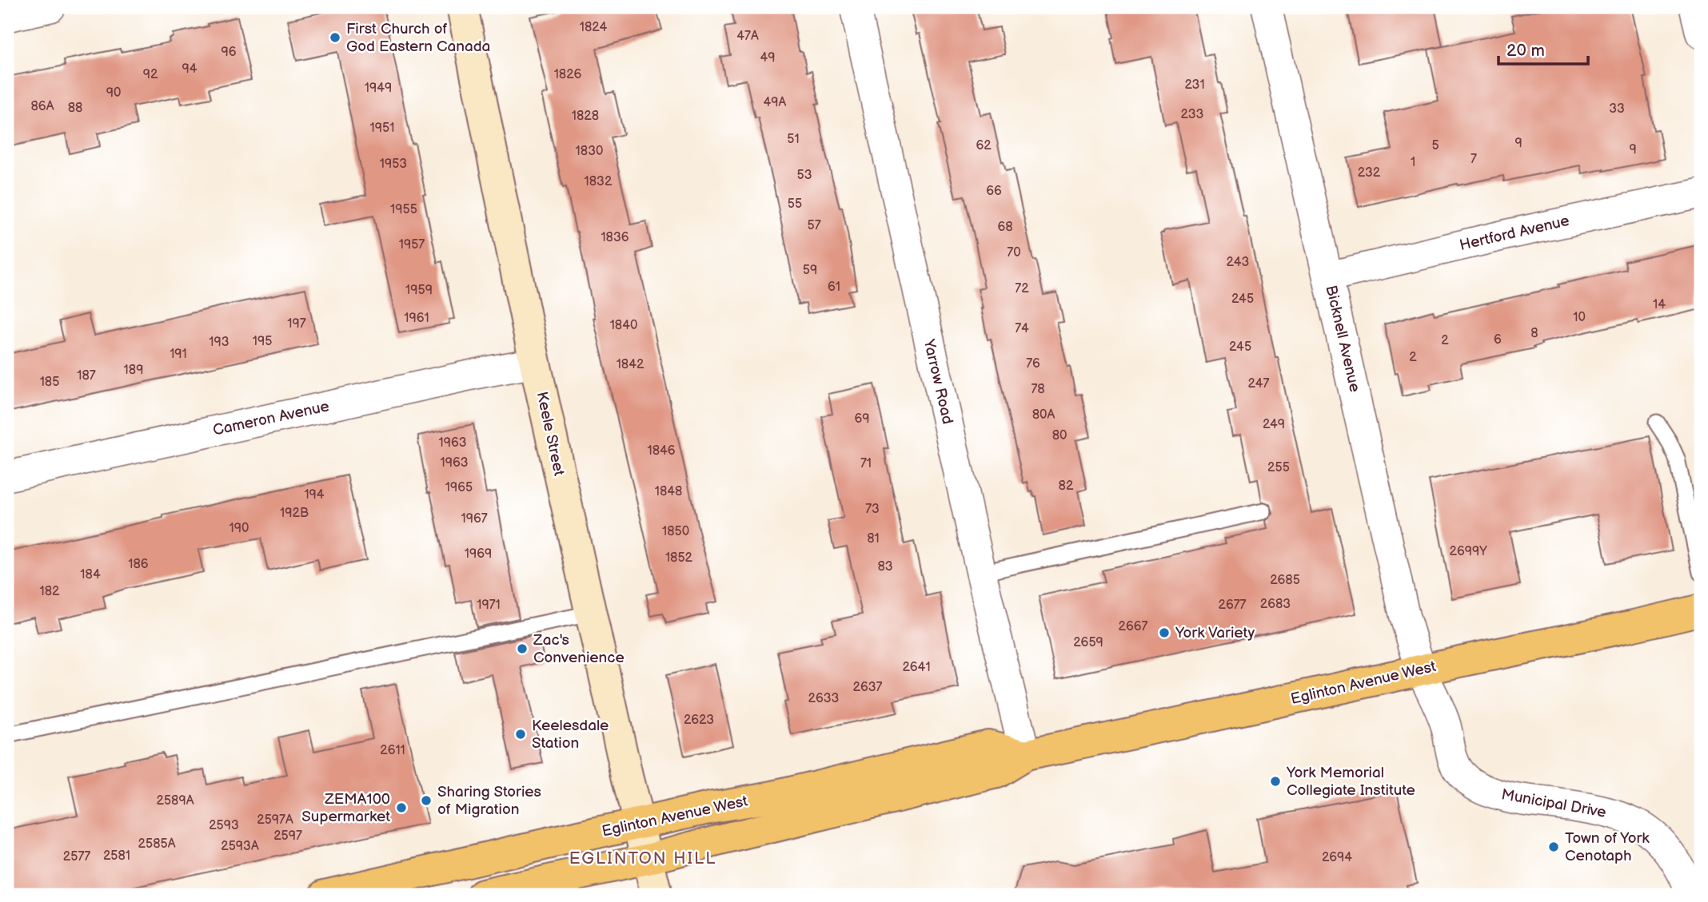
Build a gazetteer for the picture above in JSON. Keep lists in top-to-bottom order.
{
  "streets": {
    "main road": ["Keele Street", "Eglinton Avenue West"],
    "street": [
      "Hertford Avenue",
      "Bicknell Avenue",
      "Yarrow Road",
      "Cameron Avenue",
      "Municipal Drive"
    ]
  },
  "crossings": [
    ["Hertford Avenue", "Bicknell Avenue"],
    ["Bicknell Avenue", "Eglinton Avenue West"],
    ["Bicknell Avenue", "Municipal Drive"],
    ["Yarrow Road", "Eglinton Avenue West"],
    ["Cameron Avenue", "Keele Street"],
    ["Keele Street", "Eglinton Avenue West"],
    ["Eglinton Avenue West", "Municipal Drive"]
  ],
  "districts": ["EGLINTON HILL"],
  "places": [
    "First Church of God Eastern Canada",
    "York Variety",
    "Zac's Convenience",
    "Keelesdale Station",
    "York Memorial Collegiate Institute",
    "Sharing Stories of Migration",
    "ZEMA100 Supermarket",
    "Town of York Cenotaph"
  ],
  "house_numbers": [
    "1824",
    "47A",
    "96",
    "49",
    "94",
    "92",
    "1826",
    "231",
    "1949",
    "90",
    "49A",
    "86A",
    "88",
    "33",
    "233",
    "1828",
    "1951",
    "51",
    "9",
    "62",
    "5",
    "9",
    "1830",
    "7",
    "1",
    "1953",
    "232",
    "53",
    "1832",
    "66",
    "55",
    "1955",
    "57",
    "68",
    "1836",
    "1957",
    "70",
    "243",
    "59",
    "61",
    "72",
    "1959",
    "245",
    "14",
    "10",
    "1961",
    "197",
    "1840",
    "74",
    "8",
    "6",
    "2",
    "195",
    "193",
    "245",
    "191",
    "2",
    "76",
    "1842",
    "189",
    "187",
    "185",
    "247",
    "78",
    "80A",
    "69",
    "249",
    "80",
    "1963",
    "1846",
    "1963",
    "71",
    "255",
    "82",
    "1965",
    "1848",
    "194",
    "73",
    "192B",
    "1967",
    "190",
    "1850",
    "81",
    "2699Y",
    "1969",
    "1852",
    "186",
    "83",
    "184",
    "2685",
    "182",
    "2683",
    "1971",
    "2677",
    "2667",
    "2659",
    "2641",
    "2637",
    "2633",
    "2623",
    "2611",
    "2589A",
    "2597A",
    "2593",
    "2597",
    "2585A",
    "2593A",
    "2581",
    "2577",
    "2694"
  ],
  "scale_bar": "20 m"
}
